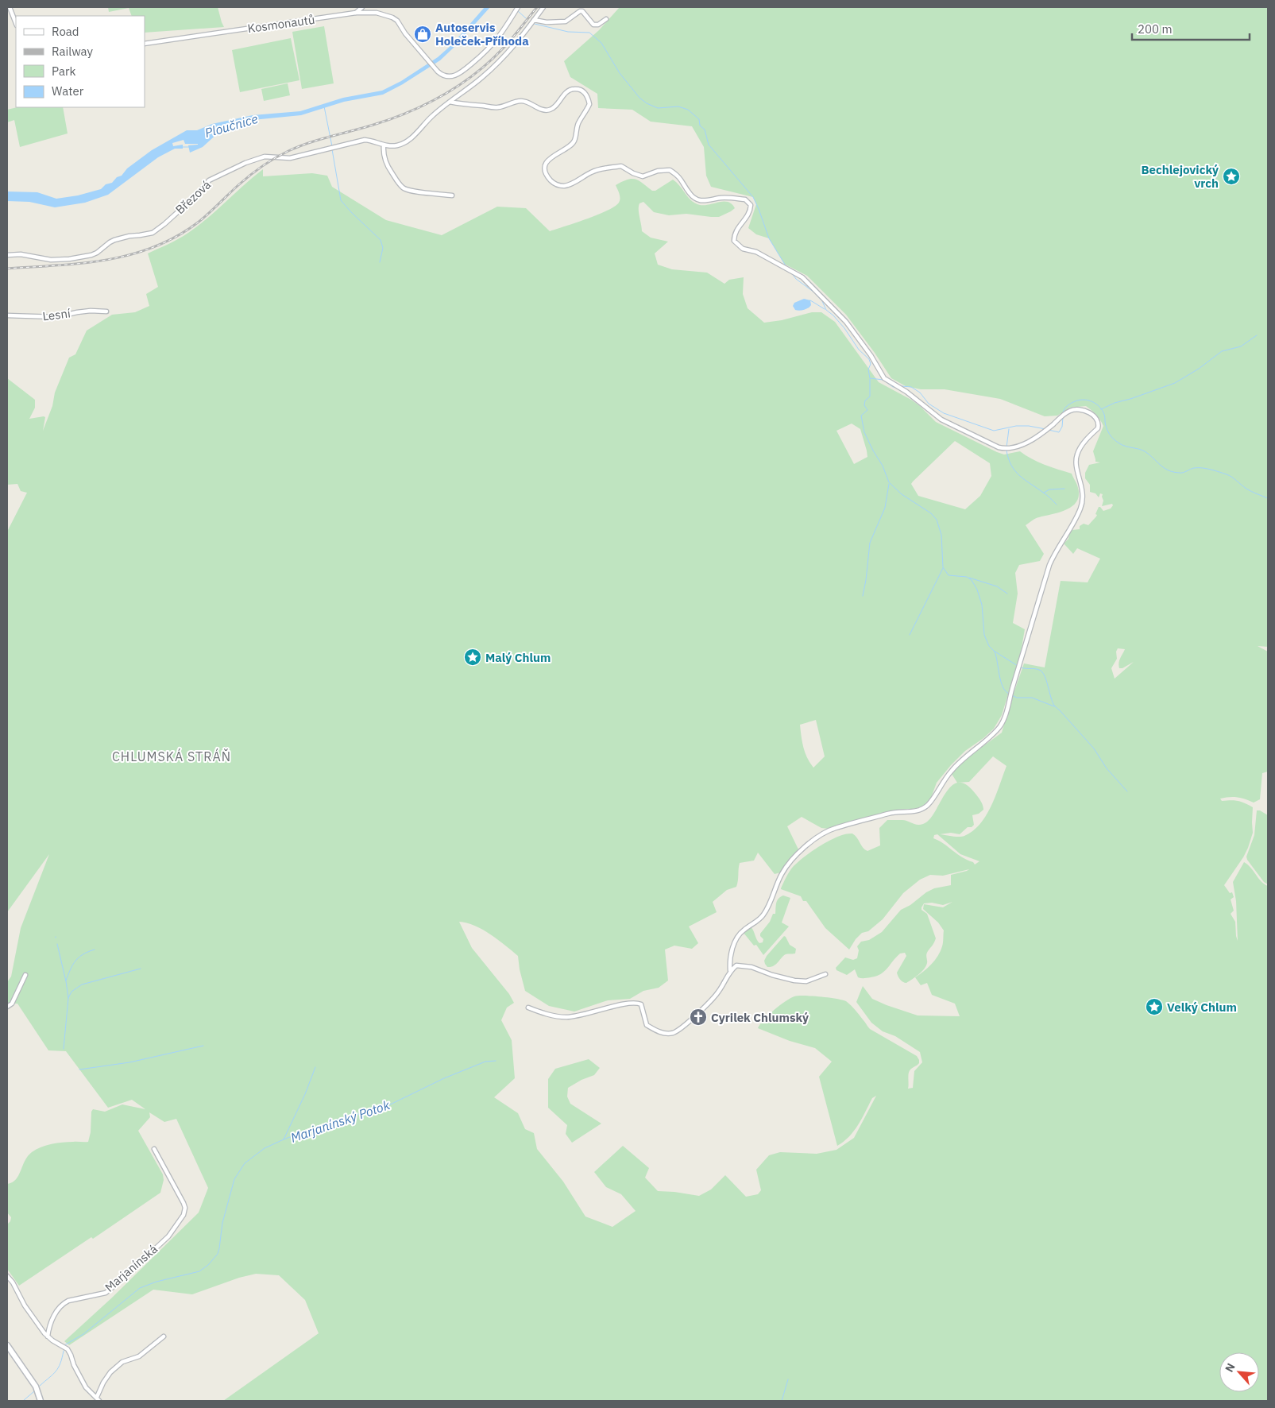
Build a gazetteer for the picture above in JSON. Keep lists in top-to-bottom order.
{
  "streets": {
    "street": [
      "Kosmonautů",
      "Březová",
      "Lesní",
      "Marjanínská"
    ]
  },
  "districts": ["CHLUMSKÁ STRÁŇ"],
  "water": ["Ploučnice", "Marjanínský Potok"],
  "places": {
    "shop": ["Autoservis Holeček-Příhoda"],
    "place": ["Bechlejovický vrch", "Malý Chlum", "Velký Chlum"],
    "church": ["Cyrilek Chlumský"]
  },
  "legend": [
    "Road",
    "Railway",
    "Park",
    "Water"
  ],
  "scale_bar": "200 m",
  "north": "top left"
}
